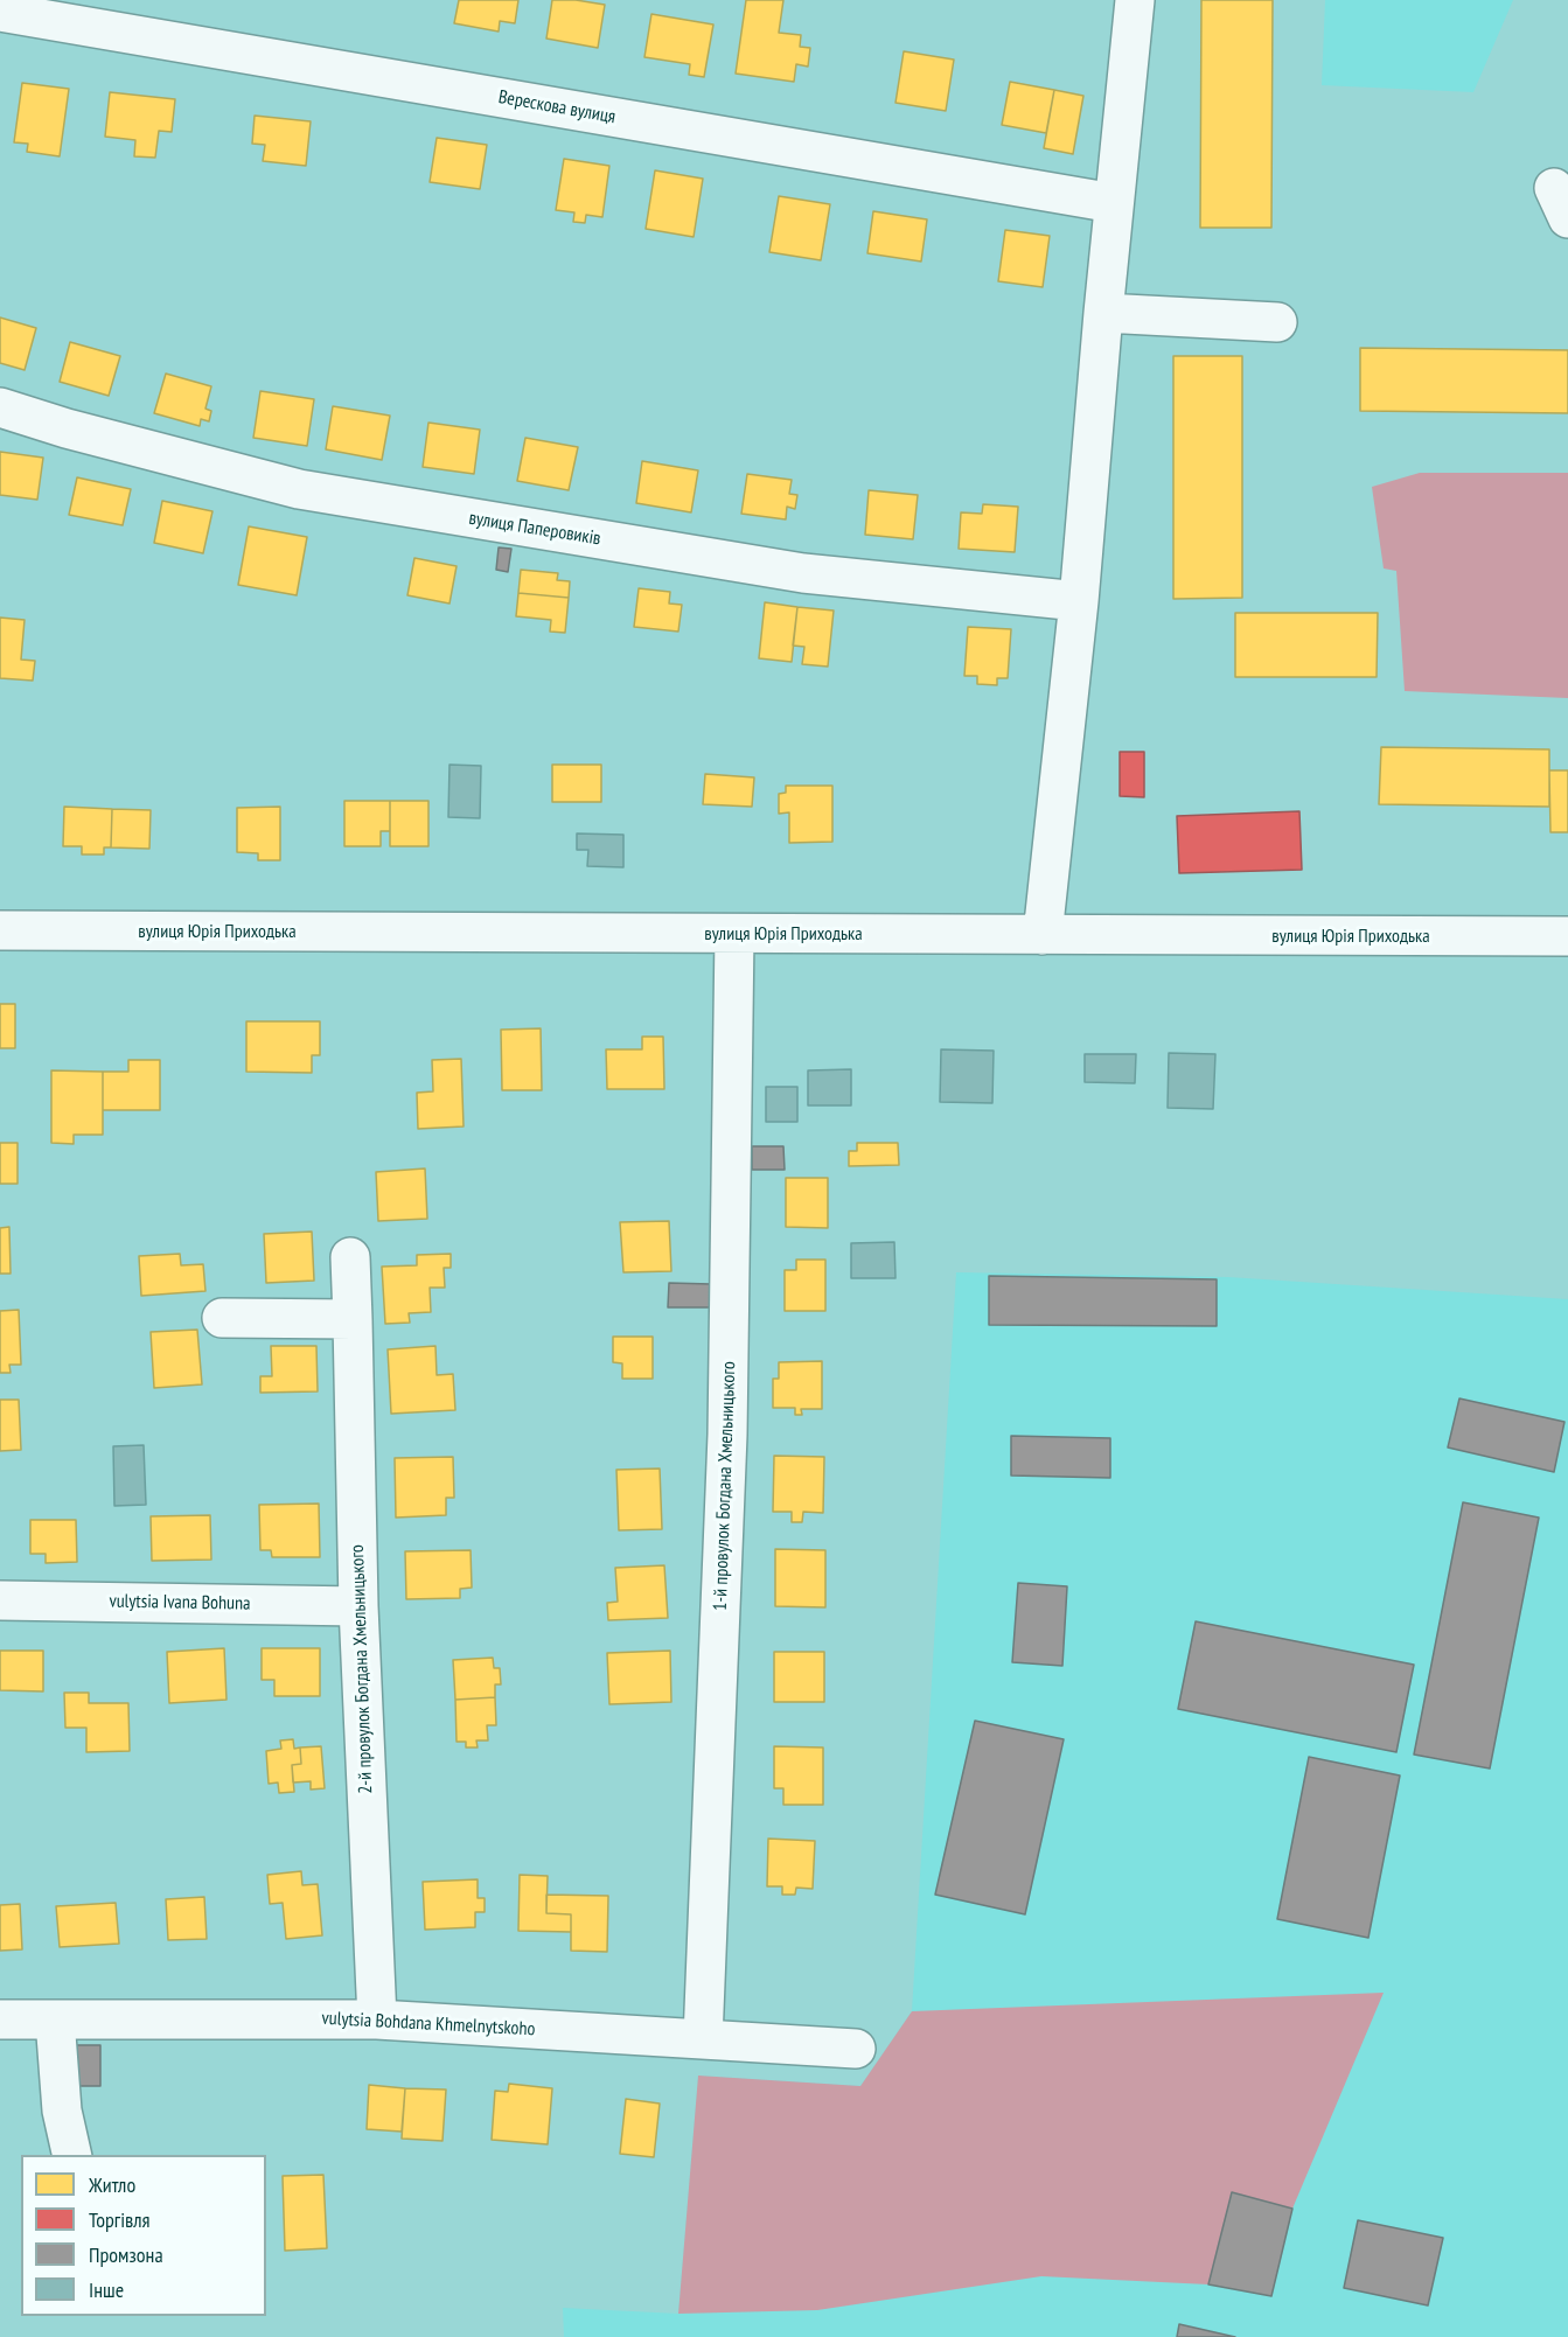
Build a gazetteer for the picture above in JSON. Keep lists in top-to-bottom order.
{
  "streets": {
    "street": [
      "Верескова вулиця",
      "вулиця Паперовиків",
      "вулиця Юрія Приходька",
      "1-й провулок Богдана Хмельницького",
      "vulytsia Ivana Bohuna",
      "2-й провулок Богдана Хмельницького",
      "vulytsia Bohdana Khmelnytskoho"
    ]
  },
  "crossings": [
    ["вулиця Юрія Приходька", "1-й провулок Богдана Хмельницького"],
    ["1-й провулок Богдана Хмельницького", "vulytsia Bohdana Khmelnytskoho"],
    ["vulytsia Ivana Bohuna", "2-й провулок Богдана Хмельницького"],
    ["2-й провулок Богдана Хмельницького", "vulytsia Bohdana Khmelnytskoho"]
  ],
  "legend": [
    "Житло",
    "Торгівля",
    "Промзона",
    "Інше"
  ]
}
